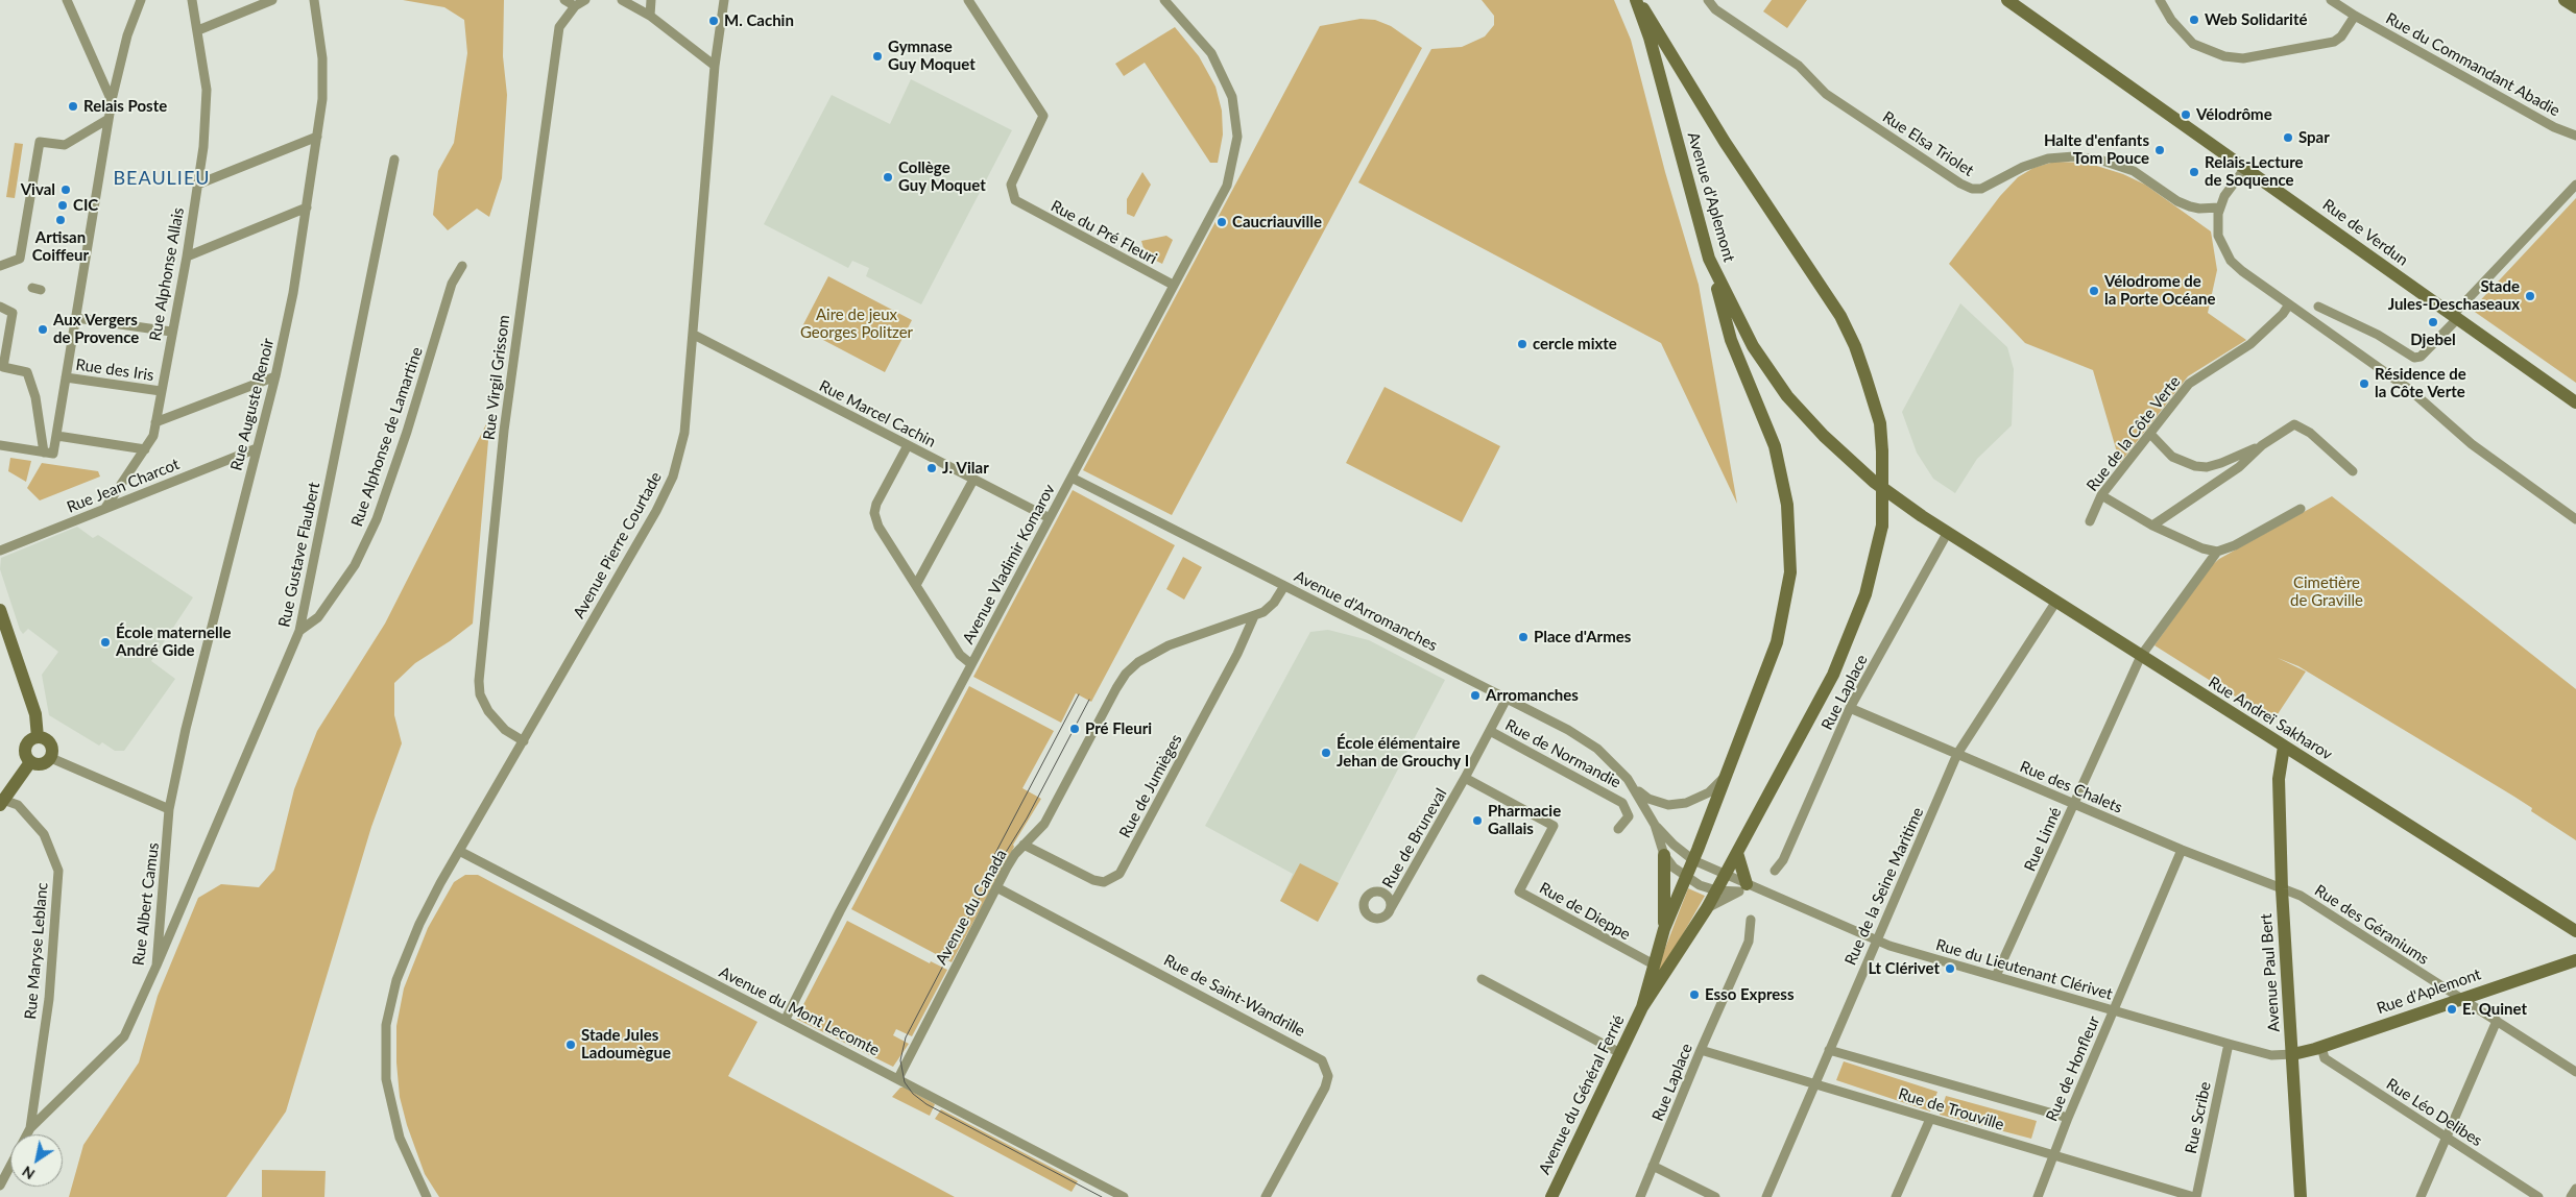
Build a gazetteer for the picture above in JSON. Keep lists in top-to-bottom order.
{
  "streets": {
    "street": [
      "Rue du Commandant Abadie",
      "Rue Elsa Triolet",
      "Avenue d'Aplemont",
      "Rue du Pré Fleuri",
      "Rue de Verdun",
      "Rue Alphonse Allais",
      "Rue des Iris",
      "Rue Virgil Grissom",
      "Rue Auguste Renoir",
      "Rue Marcel Cachin",
      "Rue de la Côte Verte",
      "Rue Alphonse de Lamartine",
      "Rue Jean Charcot",
      "Avenue Pierre Courtade",
      "Rue Gustave Flaubert",
      "Avenue Vladimir Komarov",
      "Avenue d'Arromanches",
      "Rue Laplace",
      "Rue Andreï Sakharov",
      "Rue de Normandie",
      "Rue de Jumièges",
      "Rue des Chalets",
      "Rue de Bruneval",
      "Rue Linné",
      "Rue de la Seine Maritime",
      "Rue Albert Camus",
      "Avenue du Canada",
      "Rue de Dieppe",
      "Rue des Géraniums",
      "Rue Maryse Leblanc",
      "Rue du Lieutenant Clérivet",
      "Avenue Paul Bert",
      "Rue d'Aplemont",
      "Rue de Saint-Wandrille",
      "Avenue du Mont Lecomte",
      "Rue de Honfleur",
      "Avenue du Général Ferrié",
      "Rue de Trouville",
      "Rue Léo Delibes",
      "Rue Scribe"
    ]
  },
  "crossings": [
    ["Avenue d'Aplemont", "Rue Laplace"],
    ["Avenue d'Aplemont", "Rue Andreï Sakharov"],
    ["Rue du Pré Fleuri", "Avenue Vladimir Komarov"],
    ["Rue Alphonse Allais", "Rue des Iris"],
    ["Rue Alphonse Allais", "Rue Jean Charcot"],
    ["Rue Virgil Grissom", "Avenue Pierre Courtade"],
    ["Rue Auguste Renoir", "Rue Jean Charcot"],
    ["Rue Auguste Renoir", "Rue Albert Camus"],
    ["Rue Marcel Cachin", "Avenue Pierre Courtade"],
    ["Rue Marcel Cachin", "Avenue Vladimir Komarov"],
    ["Rue Alphonse de Lamartine", "Rue Gustave Flaubert"],
    ["Avenue Pierre Courtade", "Avenue du Mont Lecomte"],
    ["Rue Gustave Flaubert", "Rue Albert Camus"],
    ["Avenue Vladimir Komarov", "Avenue d'Arromanches"],
    ["Avenue Vladimir Komarov", "Avenue du Mont Lecomte"],
    ["Avenue d'Arromanches", "Rue de Bruneval"],
    ["Avenue d'Arromanches", "Avenue du Canada"],
    ["Avenue d'Arromanches", "Rue du Lieutenant Clérivet"],
    ["Rue Laplace", "Rue Andreï Sakharov"],
    ["Rue Laplace", "Rue des Chalets"],
    ["Rue Laplace", "Rue de Trouville"],
    ["Rue Andreï Sakharov", "Rue Linné"],
    ["Rue Andreï Sakharov", "Rue de la Seine Maritime"],
    ["Rue Andreï Sakharov", "Avenue Paul Bert"],
    ["Rue de Normandie", "Rue de Bruneval"],
    ["Rue de Jumièges", "Avenue du Canada"],
    ["Rue des Chalets", "Rue Linné"],
    ["Rue des Chalets", "Rue de la Seine Maritime"],
    ["Rue des Chalets", "Rue des Géraniums"],
    ["Rue des Chalets", "Avenue Paul Bert"],
    ["Rue des Chalets", "Rue de Honfleur"],
    ["Rue de Bruneval", "Rue de Dieppe"],
    ["Rue Linné", "Rue du Lieutenant Clérivet"],
    ["Rue de la Seine Maritime", "Rue du Lieutenant Clérivet"],
    ["Rue de la Seine Maritime", "Rue de Trouville"],
    ["Rue Albert Camus", "Rue Maryse Leblanc"],
    ["Avenue du Canada", "Rue de Saint-Wandrille"],
    ["Avenue du Canada", "Avenue du Mont Lecomte"],
    ["Rue des Géraniums", "Avenue Paul Bert"],
    ["Rue des Géraniums", "Rue d'Aplemont"],
    ["Rue du Lieutenant Clérivet", "Avenue Paul Bert"],
    ["Rue du Lieutenant Clérivet", "Rue d'Aplemont"],
    ["Rue du Lieutenant Clérivet", "Rue de Honfleur"],
    ["Rue du Lieutenant Clérivet", "Rue Scribe"],
    ["Avenue Paul Bert", "Rue d'Aplemont"],
    ["Rue d'Aplemont", "Rue Léo Delibes"],
    ["Rue de Honfleur", "Rue de Trouville"],
    ["Rue de Trouville", "Rue Scribe"]
  ],
  "districts": ["BEAULIEU"],
  "parks": ["Aire de jeux Georges Politzer", "Cimetière de Graville"],
  "places": [
    "Web Solidarité",
    "M. Cachin",
    "Gymnase Guy Moquet",
    "Relais Poste",
    "Vélodrôme",
    "Spar",
    "Halte d'enfants Tom Pouce",
    "Relais-Lecture de Soquence",
    "Collège Guy Moquet",
    "Vival",
    "CIC",
    "Artisan Coiffeur",
    "Caucriauville",
    "Vélodrome de la Porte Océane",
    "Stade Jules-Deschaseaux",
    "Djebel",
    "Aux Vergers de Provence",
    "cercle mixte",
    "Résidence de la Côte Verte",
    "J. Vilar",
    "Place d'Armes",
    "École maternelle André Gide",
    "Arromanches",
    "Pré Fleuri",
    "École élémentaire Jehan de Grouchy I",
    "Pharmacie Gallais",
    "Lt Clérivet",
    "Esso Express",
    "E. Quinet",
    "Stade Jules Ladoumègue"
  ],
  "north": "bottom left"
}
